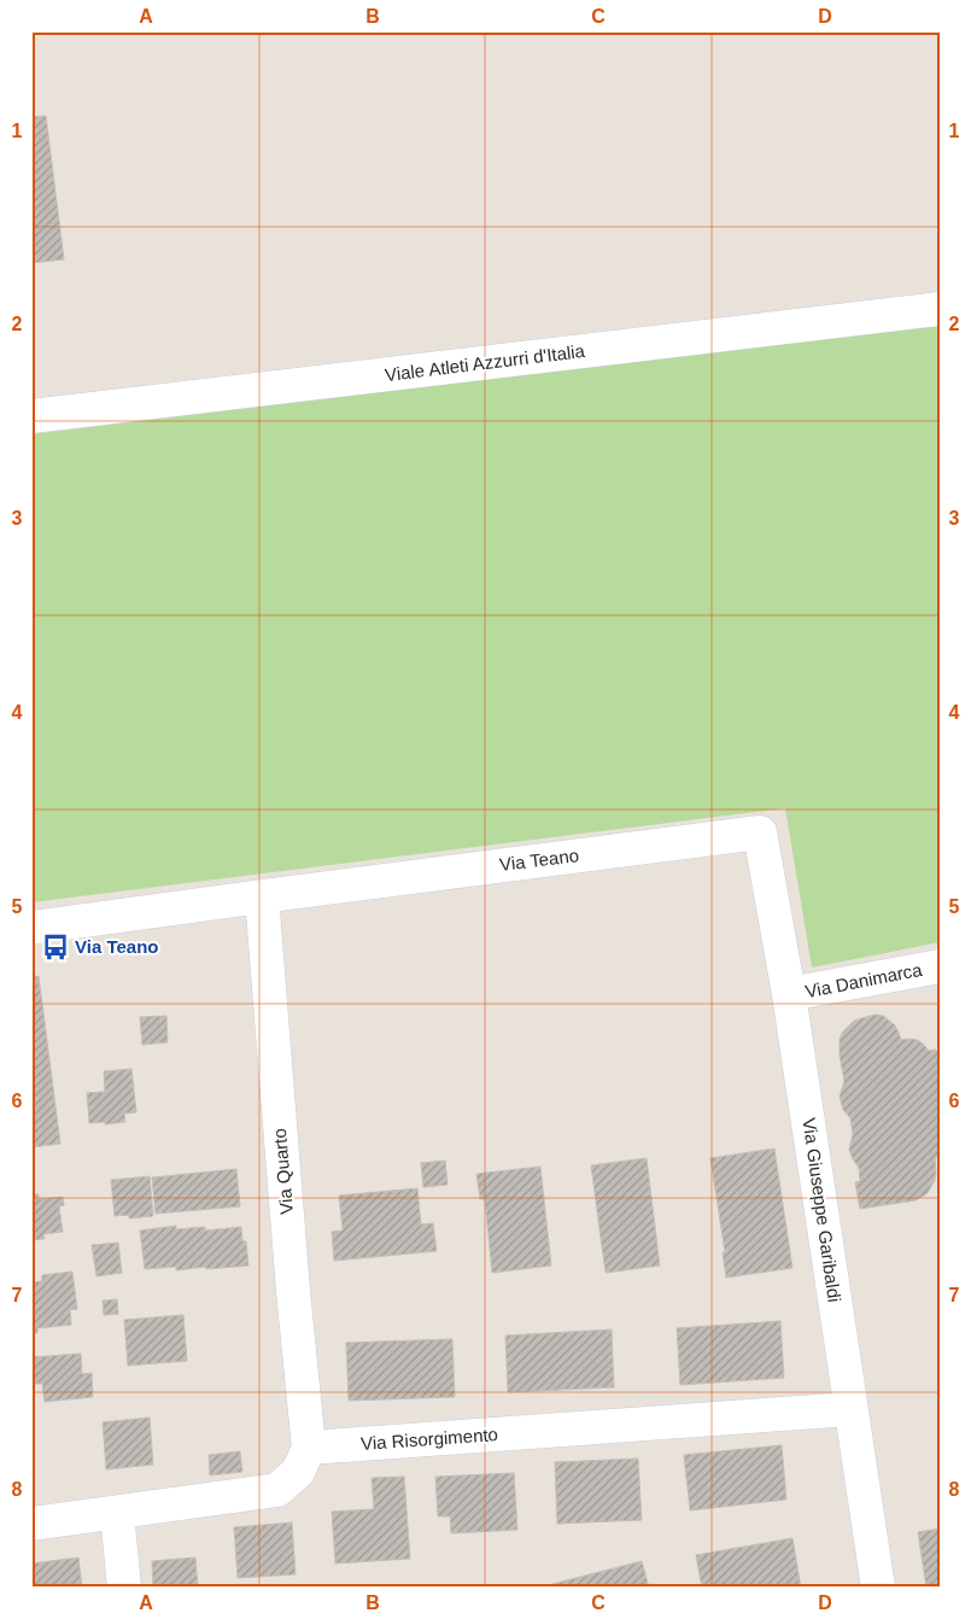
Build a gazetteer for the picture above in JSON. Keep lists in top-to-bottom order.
{
  "streets": {
    "street": [
      "Viale Atleti Azzurri d'Italia",
      "Via Teano",
      "Via Danimarca",
      "Via Quarto",
      "Via Giuseppe Garibaldi",
      "Via Risorgimento"
    ]
  },
  "crossings": [
    ["Via Teano", "Via Quarto"],
    ["Via Teano", "Via Giuseppe Garibaldi"],
    ["Via Danimarca", "Via Giuseppe Garibaldi"],
    ["Via Quarto", "Via Risorgimento"],
    ["Via Giuseppe Garibaldi", "Via Risorgimento"]
  ],
  "places": {
    "bus stop": ["Via Teano"]
  },
  "grid": {
    "columns": [
      "A",
      "B",
      "C",
      "D"
    ],
    "rows": [
      "1",
      "2",
      "3",
      "4",
      "5",
      "6",
      "7",
      "8"
    ]
  }
}
